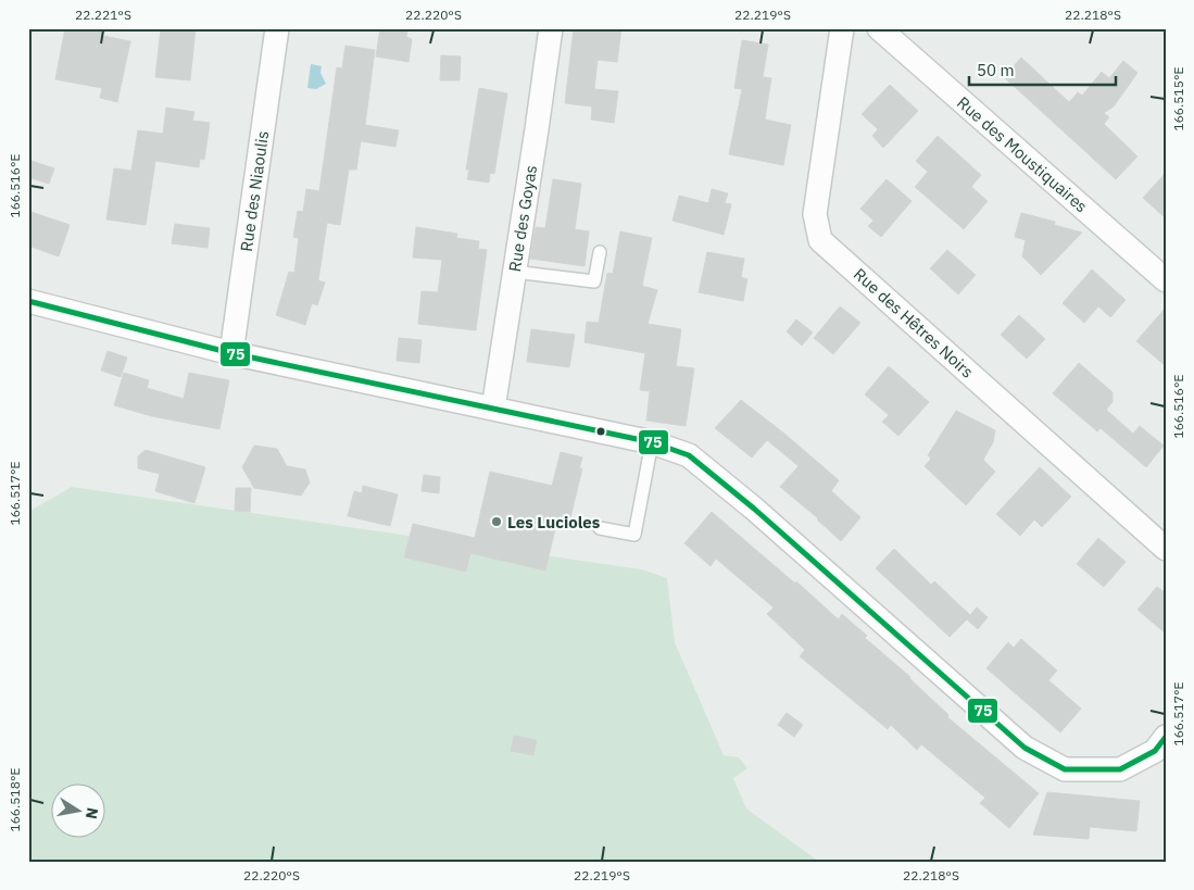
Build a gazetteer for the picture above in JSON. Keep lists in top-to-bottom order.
{
  "streets": {
    "street": [
      "Rue des Moustiquaires",
      "Rue des Niaoulis",
      "Rue des Goyas",
      "Rue des Hêtres Noirs"
    ]
  },
  "places": ["Les Lucioles"],
  "lines": ["transit line 75"],
  "scale_bar": "50 m",
  "north": "right",
  "coordinates": [
    "22.221°S",
    "22.220°S",
    "22.219°S",
    "22.218°S",
    "166.515°E",
    "166.516°E",
    "166.517°E",
    "166.518°E"
  ]
}
